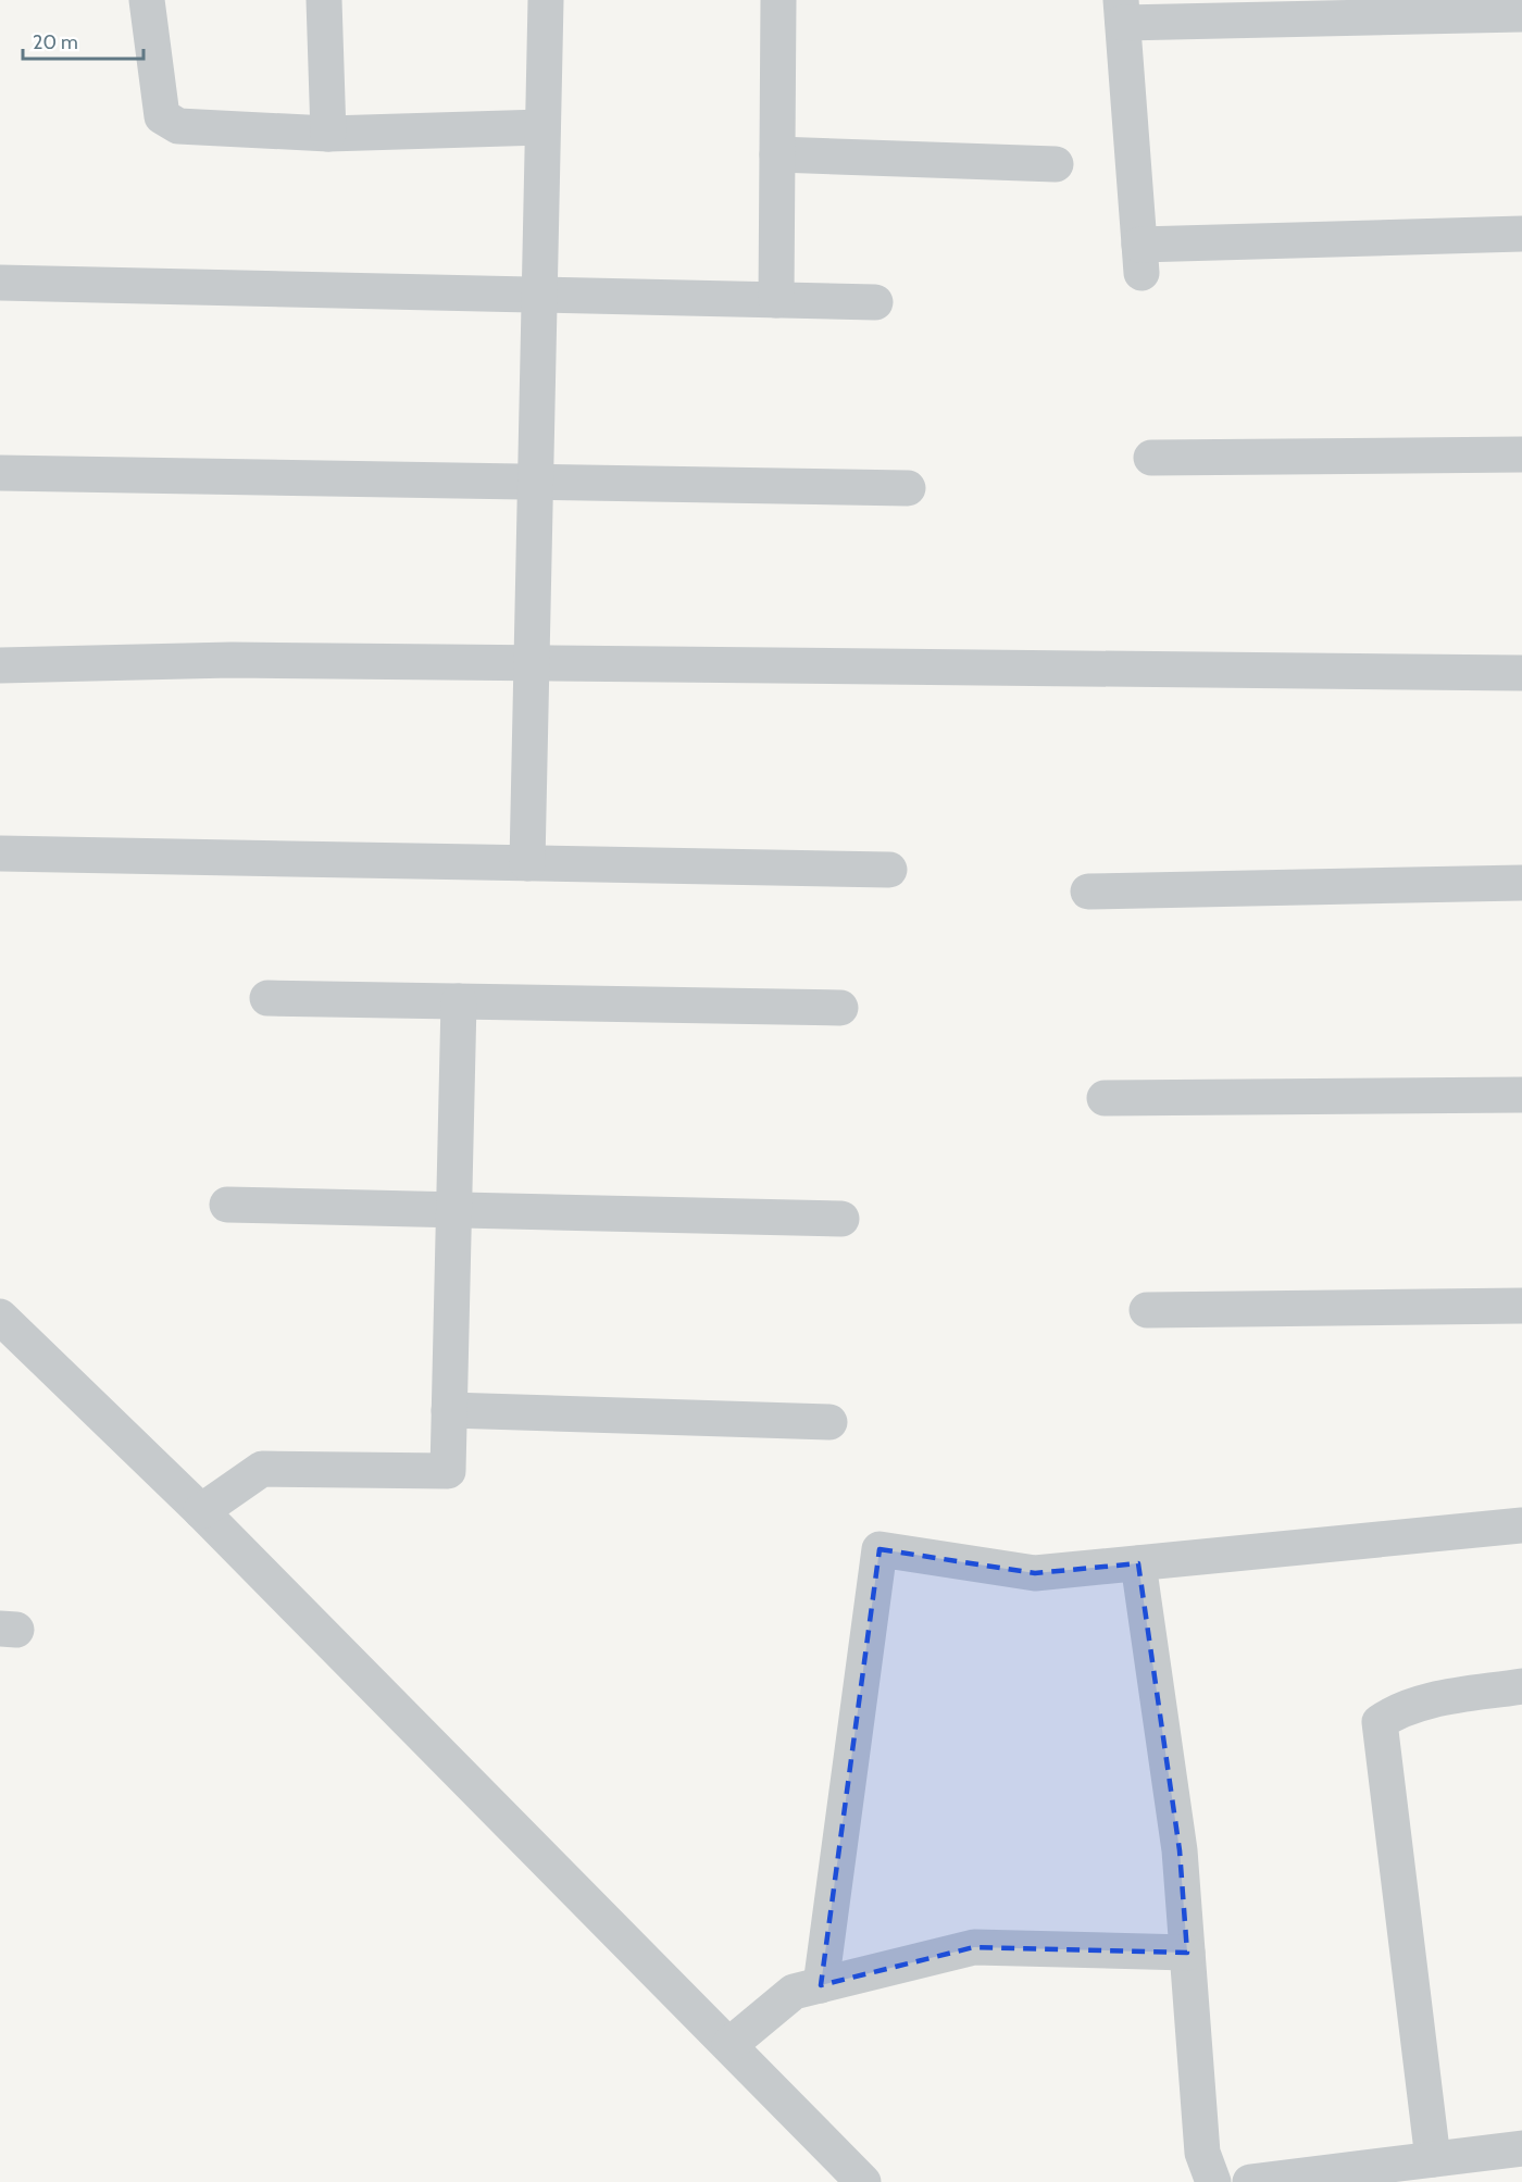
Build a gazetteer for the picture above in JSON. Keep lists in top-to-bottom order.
{
  "scale_bar": "20 m"
}
